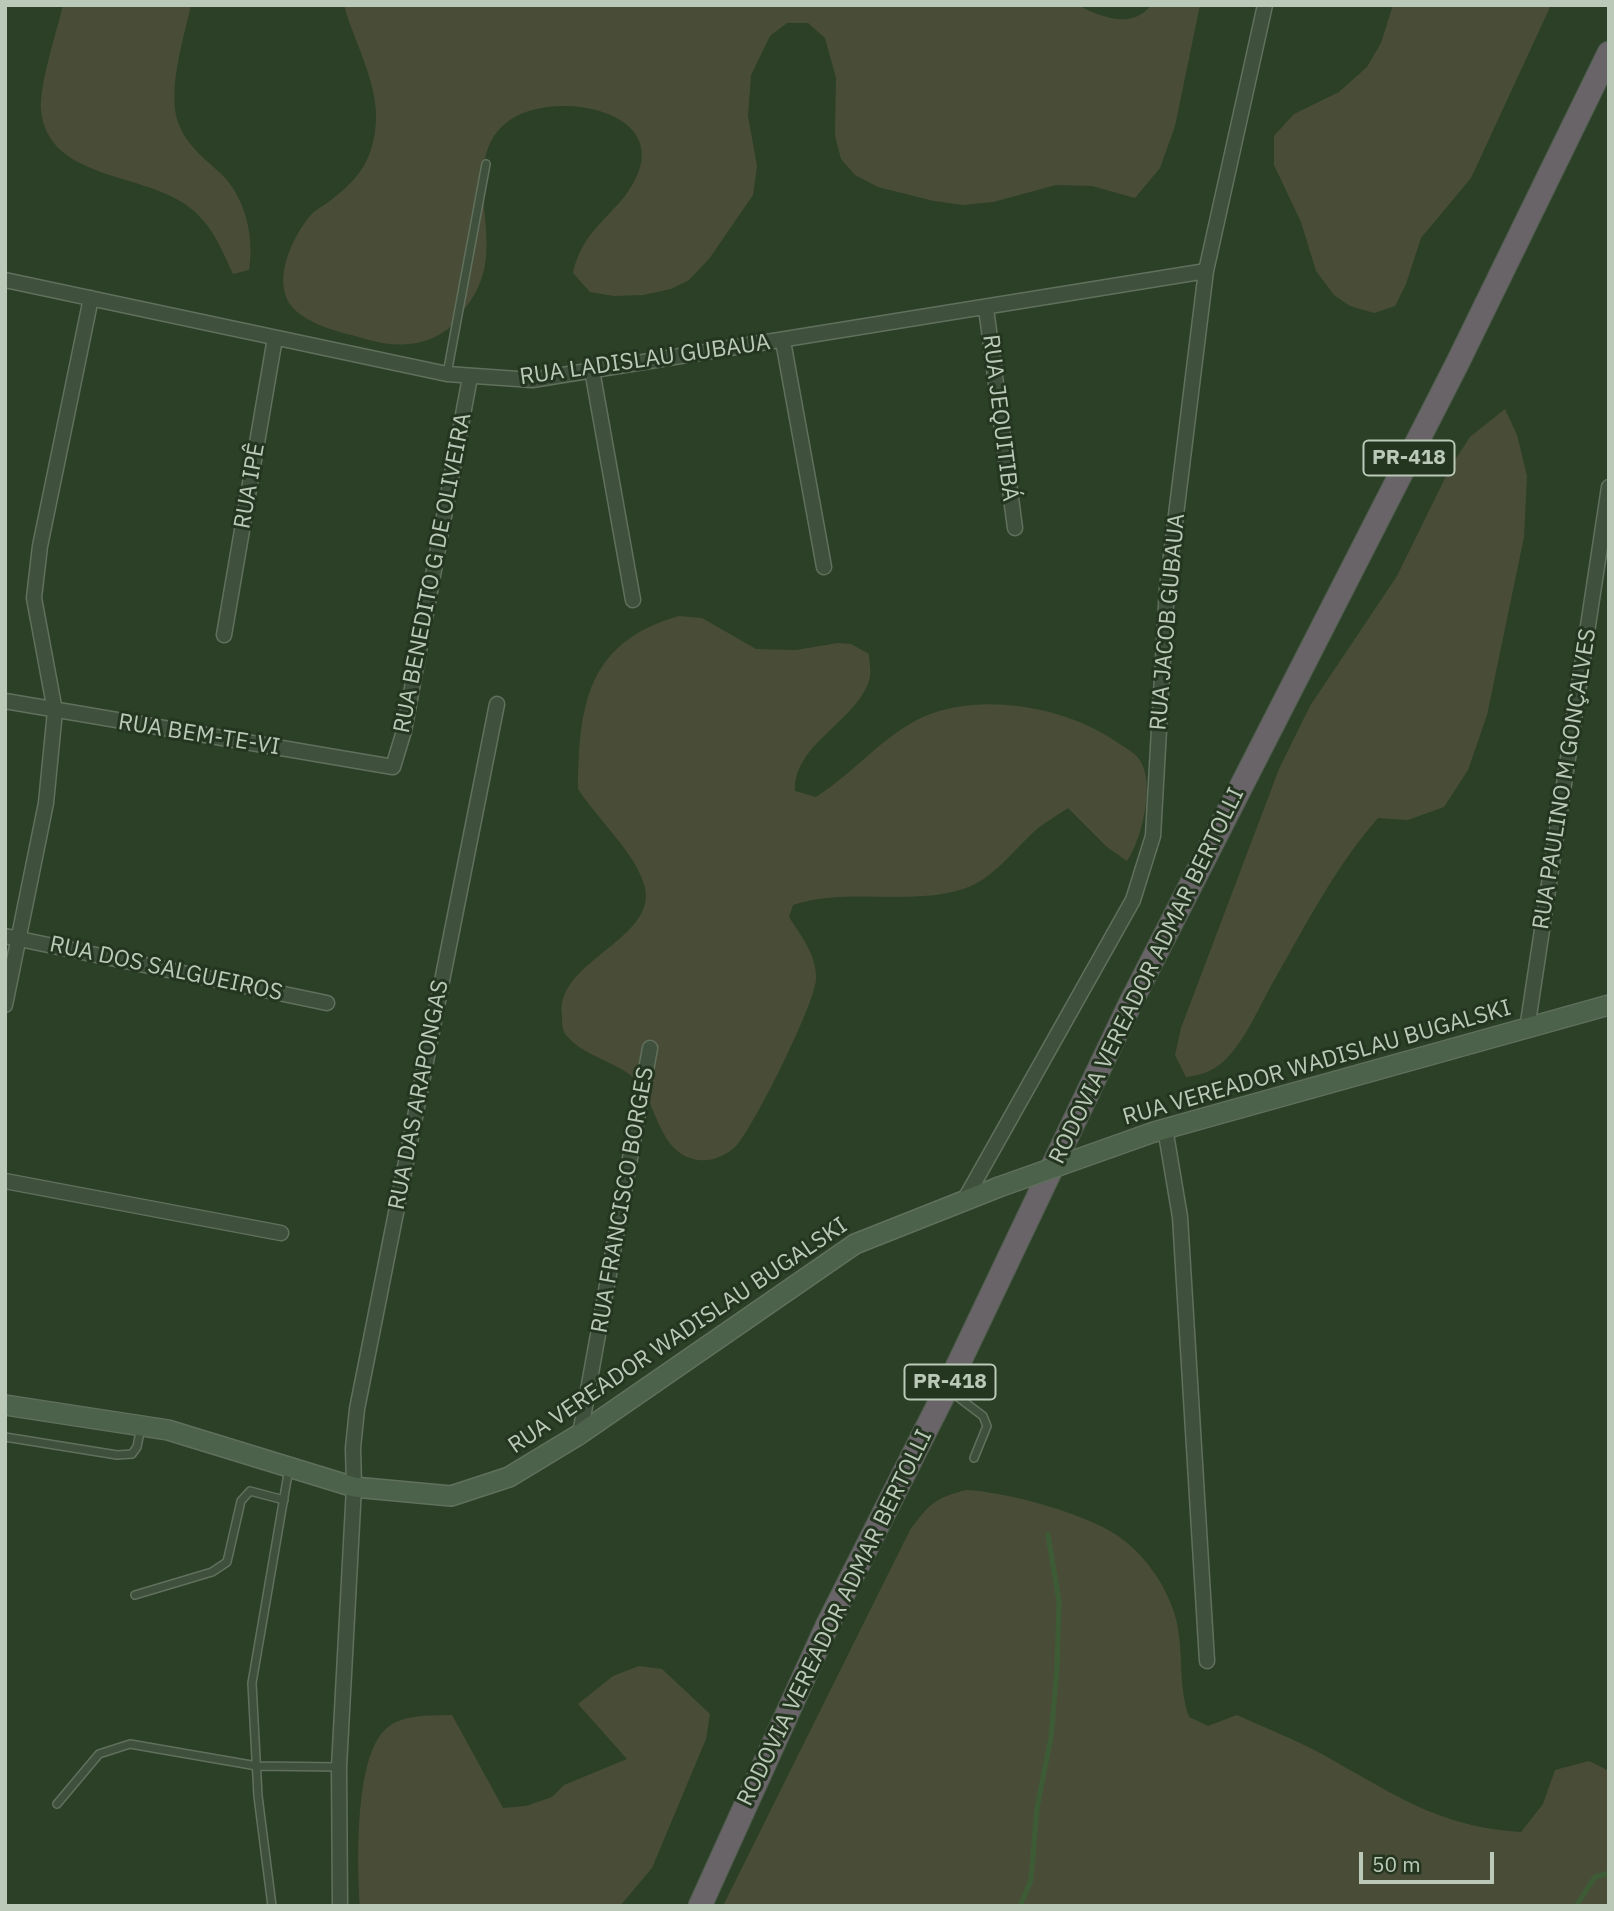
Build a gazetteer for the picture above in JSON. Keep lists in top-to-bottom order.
{
  "streets": {
    "highway": ["PR-418", "RODOVIA VEREADOR ADMAR BERTOLLI"],
    "main road": ["RUA VEREADOR WADISLAU BUGALSKI"],
    "street": [
      "RUA LADISLAU GUBAUA",
      "RUA JEQUITIBÁ",
      "RUA IPÊ",
      "RUA BENEDITO G DE OLIVEIRA",
      "RUA JACOB GUBAUA",
      "RUA BEM-TE-VI",
      "RUA PAULINO M GONÇALVES",
      "RUA DOS SALGUEIROS",
      "RUA DAS ARAPONGAS",
      "RUA FRANCISCO BORGES"
    ]
  },
  "crossings": [
    ["RUA LADISLAU GUBAUA", "RUA JEQUITIBÁ"],
    ["RUA LADISLAU GUBAUA", "RUA IPÊ"],
    ["RUA LADISLAU GUBAUA", "RUA BENEDITO G DE OLIVEIRA"],
    ["RUA LADISLAU GUBAUA", "RUA JACOB GUBAUA"],
    ["RUA BENEDITO G DE OLIVEIRA", "RUA BEM-TE-VI"],
    ["RUA JACOB GUBAUA", "RUA VEREADOR WADISLAU BUGALSKI"],
    ["RUA PAULINO M GONÇALVES", "RUA VEREADOR WADISLAU BUGALSKI"],
    ["RUA VEREADOR WADISLAU BUGALSKI", "RUA DAS ARAPONGAS"],
    ["RUA VEREADOR WADISLAU BUGALSKI", "RUA FRANCISCO BORGES"]
  ],
  "scale_bar": "50 m"
}
